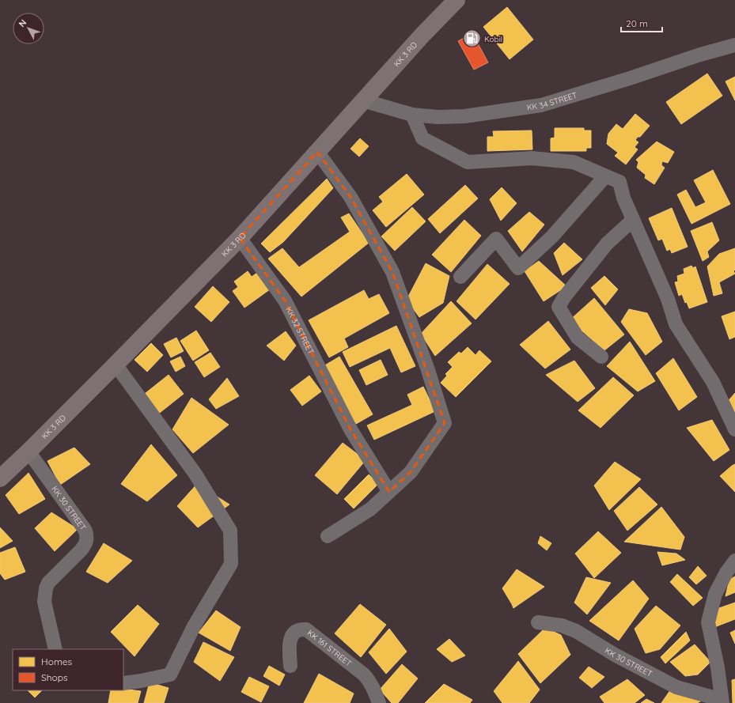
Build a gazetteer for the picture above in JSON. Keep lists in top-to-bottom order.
{
  "streets": {
    "highway": ["KK 3 RD"],
    "street": [
      "KK 34 STREET",
      "KK 32 STREET",
      "KK 30 STREET",
      "KK 161 STREET"
    ]
  },
  "crossings": [
    ["KK 3 RD", "KK 34 STREET"],
    ["KK 3 RD", "KK 32 STREET"],
    ["KK 3 RD", "KK 30 STREET"]
  ],
  "places": {
    "fuel station": ["Kobil"]
  },
  "legend": ["Homes", "Shops"],
  "scale_bar": "20 m",
  "north": "top left"
}
